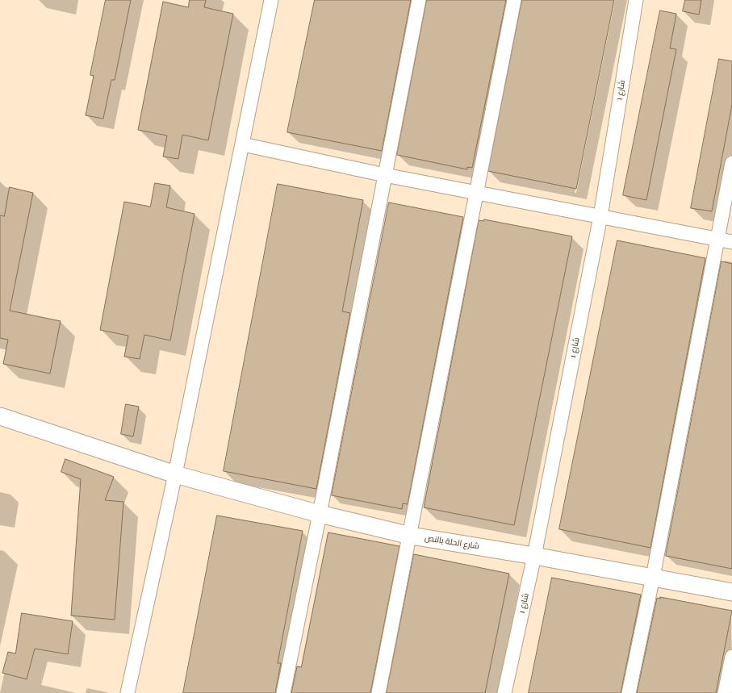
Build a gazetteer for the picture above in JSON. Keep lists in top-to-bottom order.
{
  "streets": {
    "street": ["شارع 1", "شارع الحلة بالنص"]
  },
  "crossings": [
    ["شارع 1", "شارع الحلة بالنص"]
  ]
}
